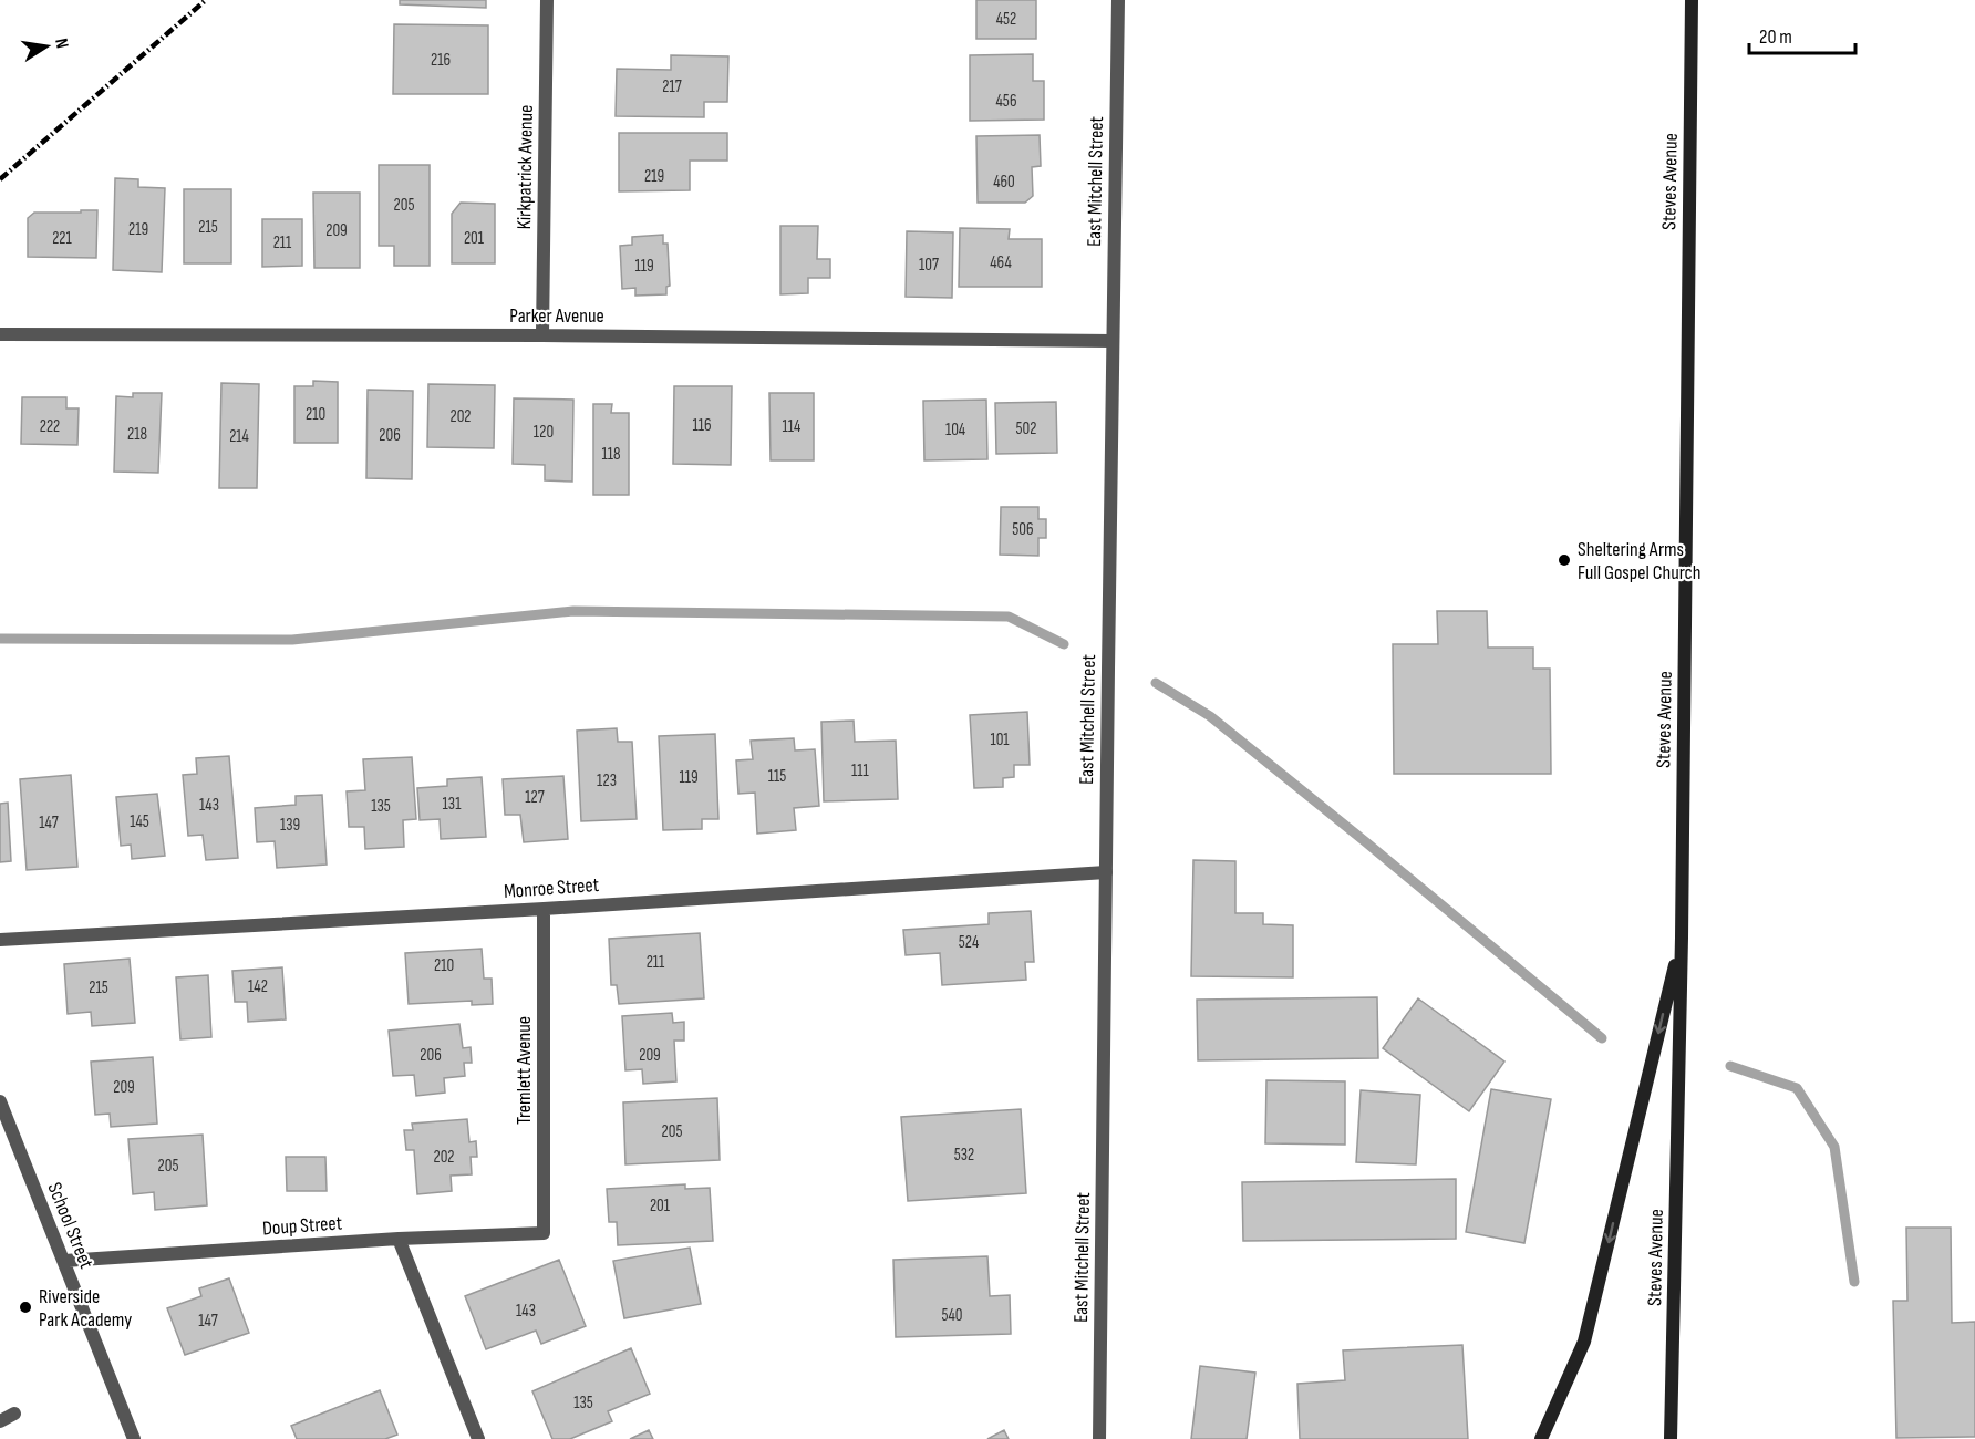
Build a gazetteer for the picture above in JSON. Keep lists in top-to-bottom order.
{
  "streets": {
    "main road": ["Steves Avenue"],
    "street": [
      "Kirkpatrick Avenue",
      "East Mitchell Street",
      "Parker Avenue",
      "Monroe Street",
      "Tremlett Avenue",
      "School Street",
      "Doup Street"
    ]
  },
  "crossings": [
    ["Kirkpatrick Avenue", "Parker Avenue"],
    ["East Mitchell Street", "Parker Avenue"],
    ["East Mitchell Street", "Monroe Street"],
    ["Monroe Street", "Tremlett Avenue"],
    ["Tremlett Avenue", "Doup Street"],
    ["School Street", "Doup Street"]
  ],
  "places": ["Sheltering Arms Full Gospel Church", "Riverside Park Academy"],
  "house_numbers": [
    "452",
    "216",
    "217",
    "456",
    "219",
    "460",
    "205",
    "215",
    "219",
    "209",
    "221",
    "201",
    "211",
    "464",
    "107",
    "119",
    "210",
    "202",
    "116",
    "222",
    "114",
    "502",
    "104",
    "120",
    "218",
    "206",
    "214",
    "118",
    "506",
    "101",
    "111",
    "115",
    "119",
    "123",
    "127",
    "131",
    "143",
    "135",
    "145",
    "147",
    "139",
    "524",
    "211",
    "210",
    "142",
    "215",
    "206",
    "209",
    "209",
    "205",
    "532",
    "202",
    "205",
    "201",
    "143",
    "540",
    "147",
    "135"
  ],
  "scale_bar": "20 m",
  "north": "right"
}
